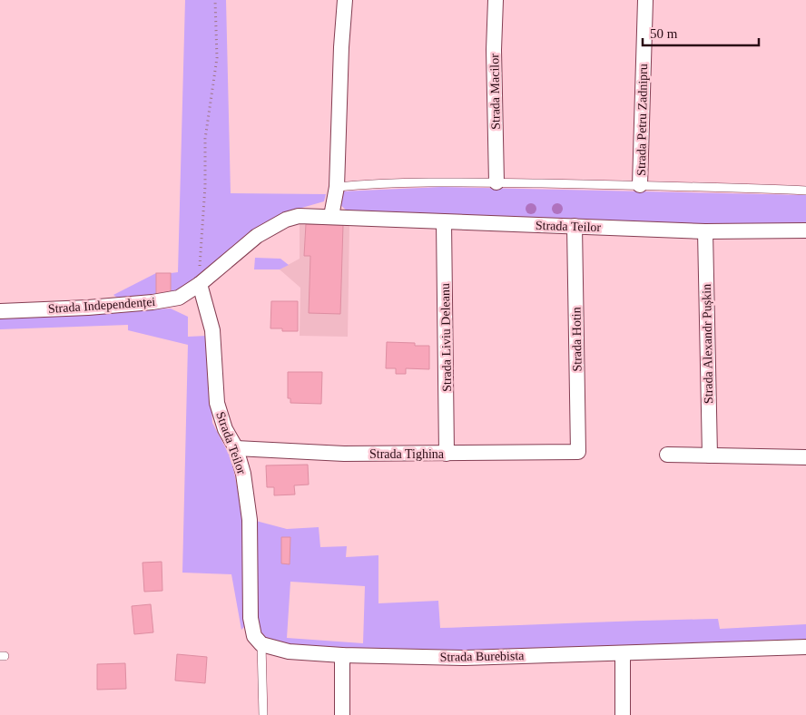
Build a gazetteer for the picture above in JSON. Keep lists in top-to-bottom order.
{
  "streets": {
    "street": [
      "Strada Macilor",
      "Strada Petru Zadnipru",
      "Strada Teilor",
      "Strada Independenței",
      "Strada Liviu Deleanu",
      "Strada Hotin",
      "Strada Alexandr Pușkin",
      "Strada Tighina",
      "Strada Burebista"
    ]
  },
  "crossings": [
    ["Strada Teilor", "Strada Independenței"],
    ["Strada Teilor", "Strada Liviu Deleanu"],
    ["Strada Teilor", "Strada Hotin"],
    ["Strada Teilor", "Strada Alexandr Pușkin"],
    ["Strada Teilor", "Strada Tighina"],
    ["Strada Liviu Deleanu", "Strada Tighina"],
    ["Strada Hotin", "Strada Tighina"]
  ],
  "scale_bar": "50 m"
}
